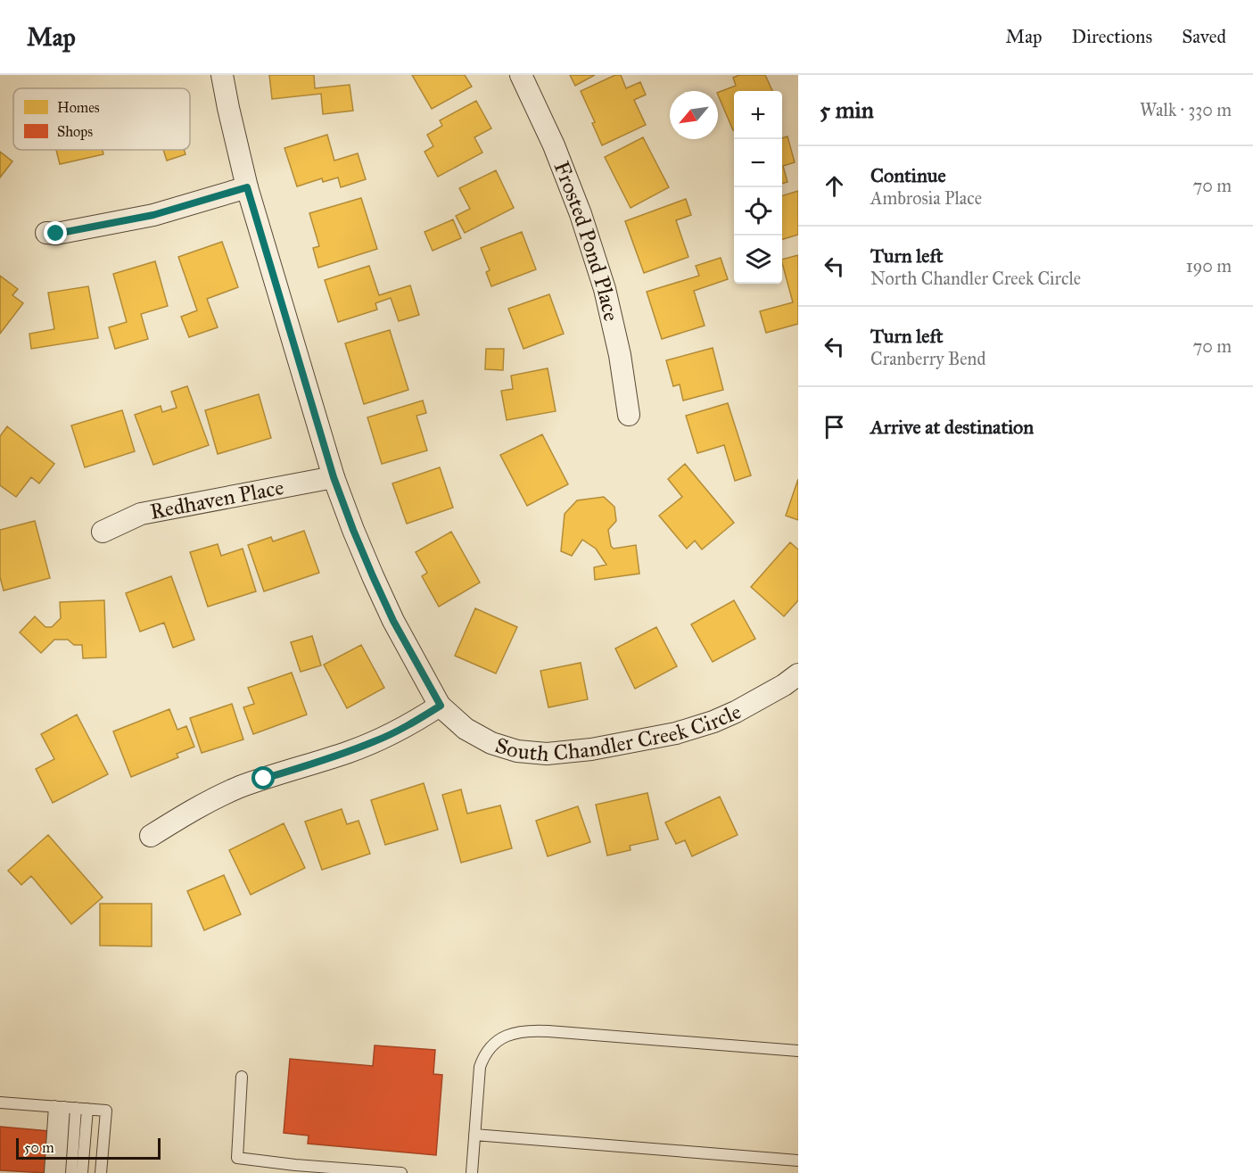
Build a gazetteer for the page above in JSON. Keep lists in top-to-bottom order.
{
  "streets": {
    "street": ["Frosted Pond Place", "Redhaven Place", "South Chandler Creek Circle"]
  },
  "crossings": [
    ["Redhaven Place", "South Chandler Creek Circle"]
  ],
  "legend": ["Homes", "Shops"],
  "scale_bar": "50 m",
  "north": "bottom left",
  "page": {
    "header": "Map",
    "nav": ["Map", "Directions", "Saved"],
    "heading": ["5 min", "Walk · 330 m"],
    "map_buttons": ["+", "−"],
    "list": [
      ["Continue", "Ambrosia Place", "70 m"],
      ["Turn left", "North Chandler Creek Circle", "190 m"],
      ["Turn left", "Cranberry Bend", "70 m"],
      "Arrive at destination"
    ],
    "scale": "50 m"
  }
}
